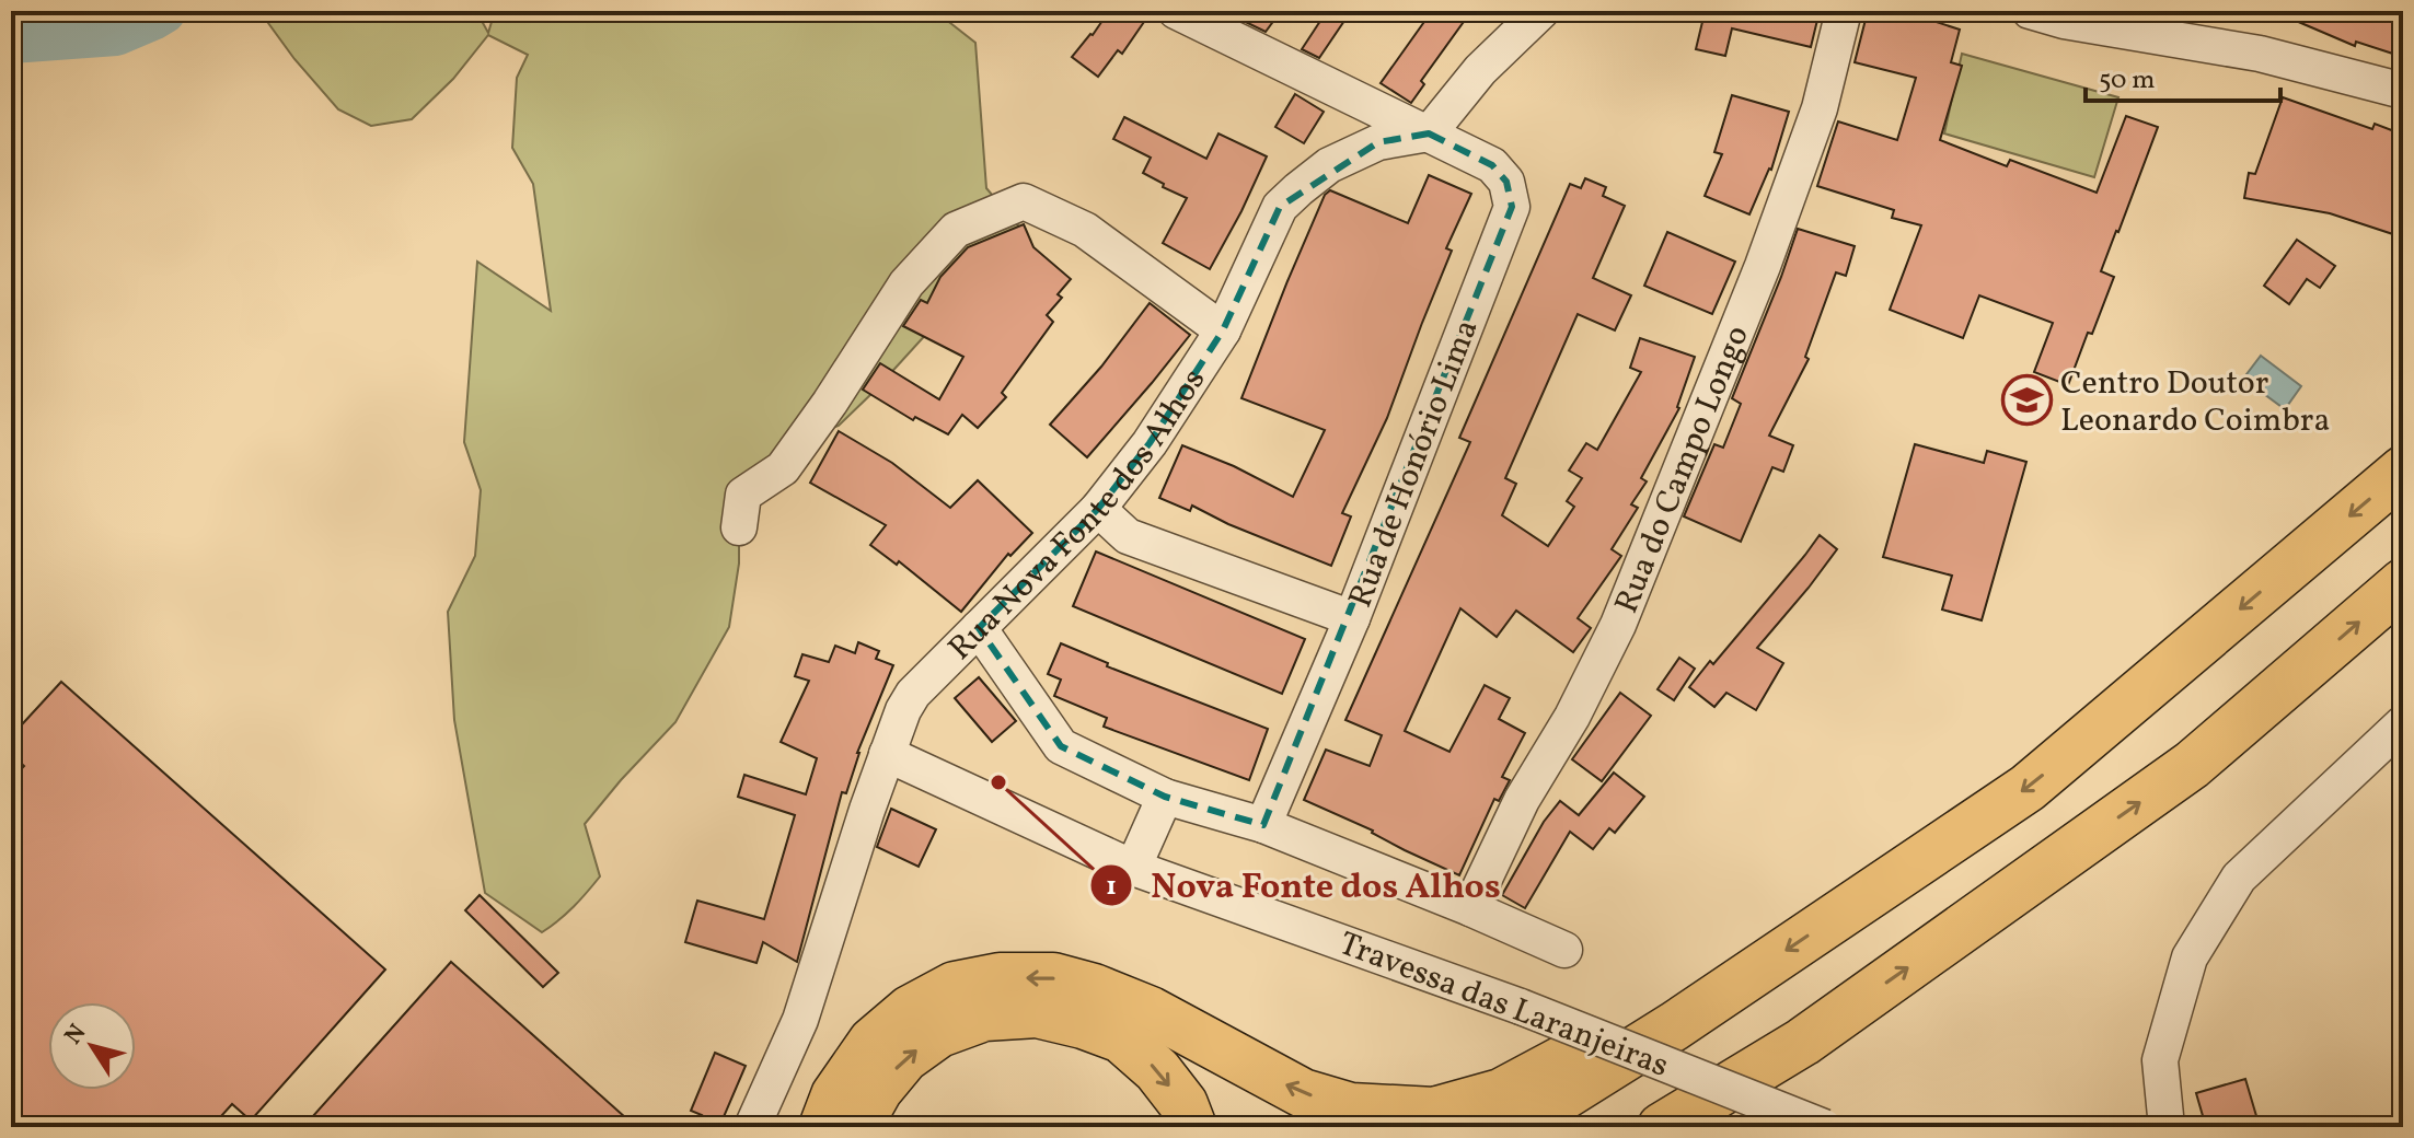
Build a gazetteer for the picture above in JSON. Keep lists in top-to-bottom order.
{
  "streets": {
    "street": [
      "Rua de Honório Lima",
      "Rua do Campo Longo",
      "Rua Nova Fonte dos Alhos",
      "Travessa das Laranjeiras"
    ]
  },
  "crossings": [
    ["Rua de Honório Lima", "Rua Nova Fonte dos Alhos"],
    ["Rua Nova Fonte dos Alhos", "Travessa das Laranjeiras"]
  ],
  "places": {
    "school or university": ["Centro Doutor Leonardo Coimbra"],
    "other": ["Nova Fonte dos Alhos"]
  },
  "scale_bar": "50 m",
  "north": "top left"
}
